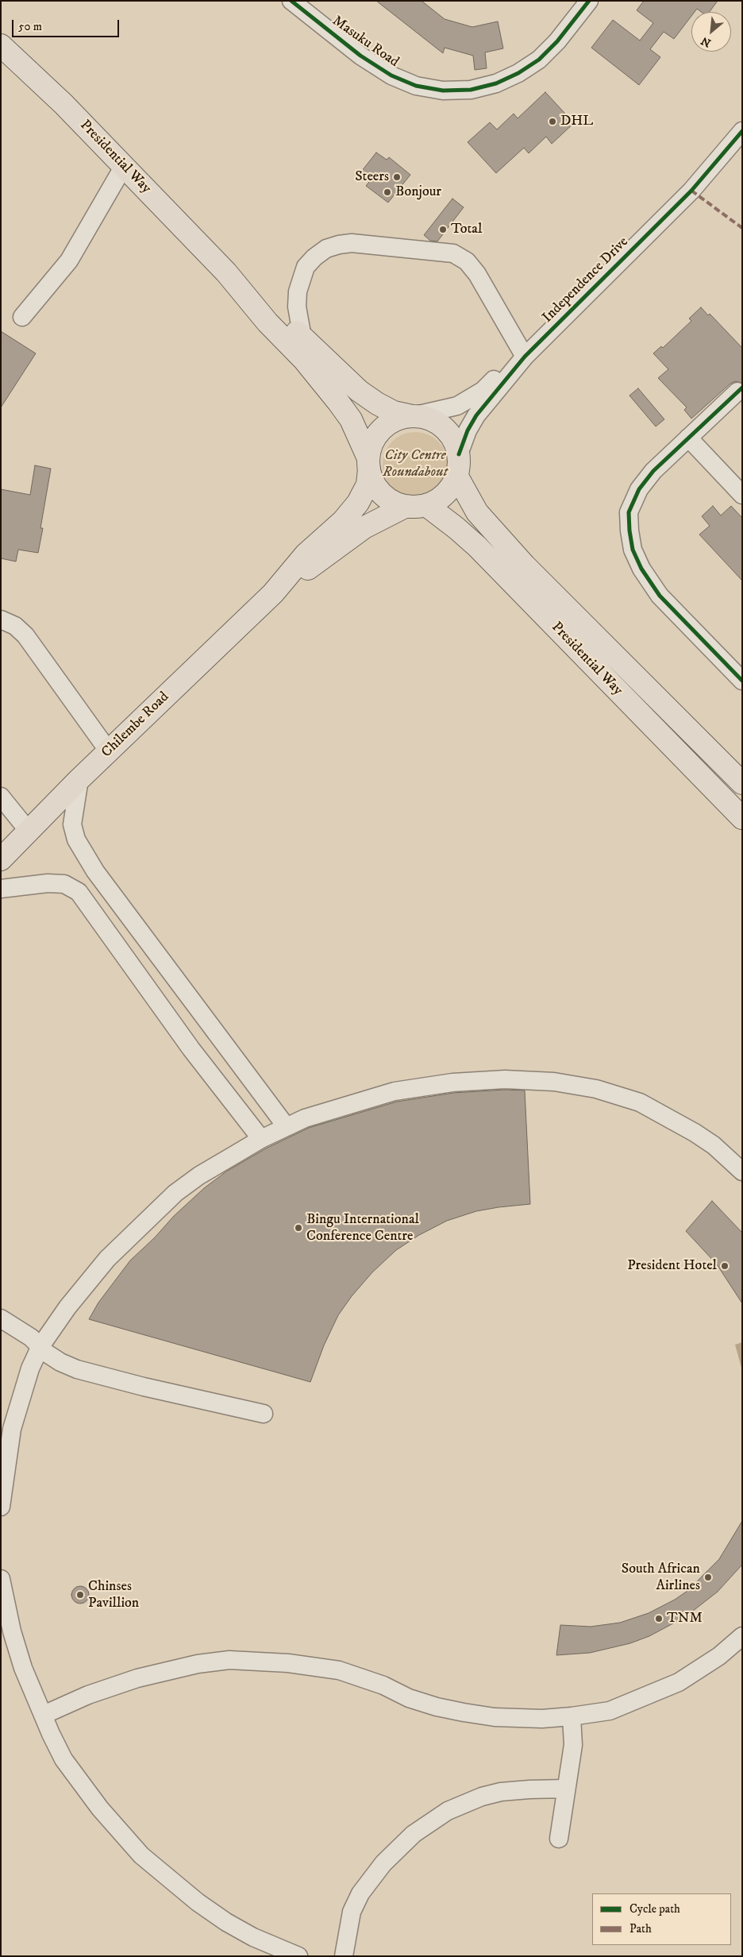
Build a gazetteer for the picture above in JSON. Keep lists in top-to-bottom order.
{
  "streets": {
    "main road": ["Presidential Way", "Chilembe Road"],
    "street": ["Masuku Road", "Independence Drive"]
  },
  "crossings": [
    ["Presidential Way", "Independence Drive"]
  ],
  "parks": ["City Centre Roundabout"],
  "places": [
    "DHL",
    "Steers",
    "Bonjour",
    "Total",
    "Bingu International Conference Centre",
    "President Hotel",
    "South African Airlines",
    "Chinses Pavillion",
    "TNM"
  ],
  "legend": ["Cycle path", "Path"],
  "scale_bar": "50 m",
  "north": "bottom left"
}
